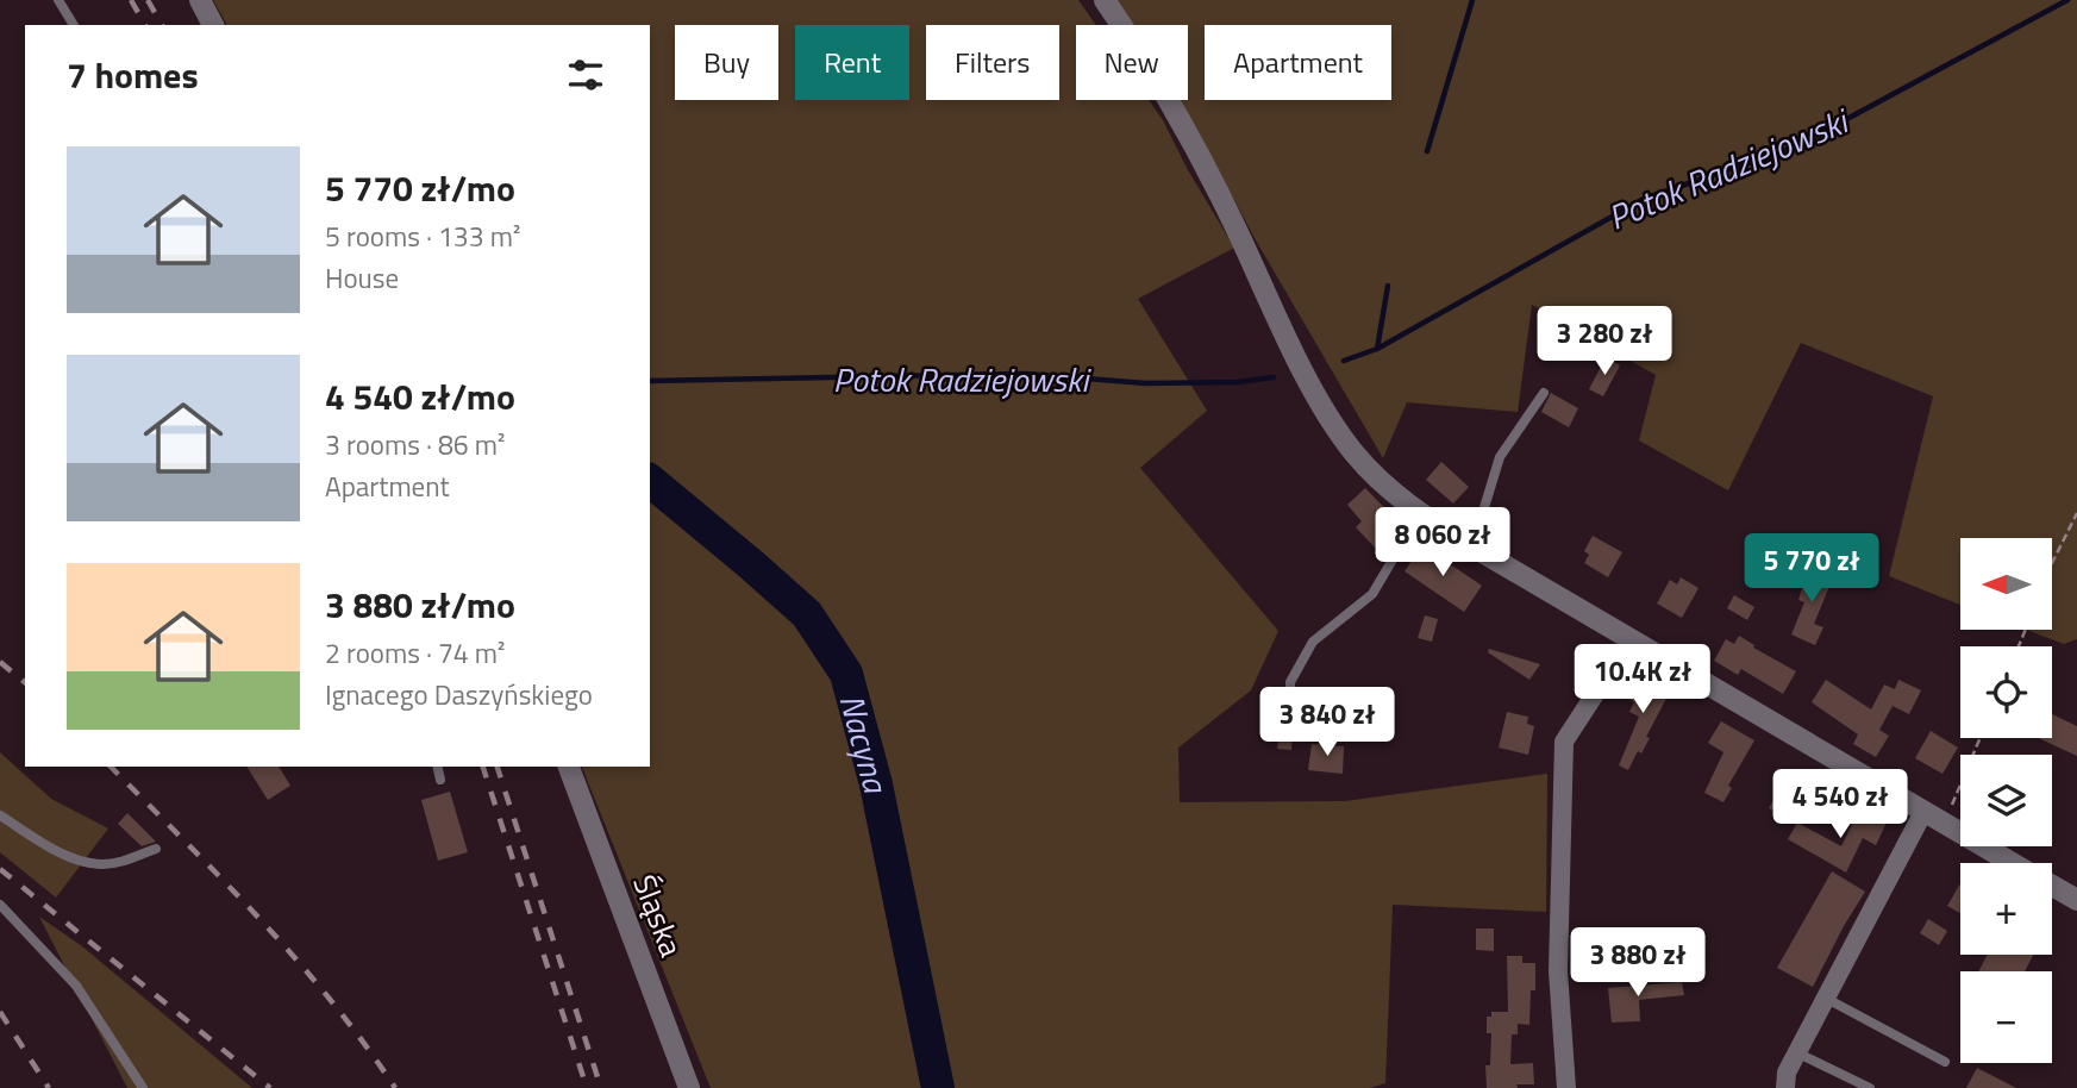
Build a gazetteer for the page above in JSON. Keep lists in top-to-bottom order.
{
  "streets": {
    "street": ["Śląska"]
  },
  "water": ["Potok Radziejowski", "Nacyna"],
  "north": "left",
  "page": {
    "chip": [
      "Buy",
      "Rent",
      "Filters",
      "New",
      "Apartment"
    ],
    "heading": "7 homes",
    "list": [
      {
        "name": "5 770 zł/mo",
        "note": "5 rooms · 133 m² · House"
      },
      {
        "name": "4 540 zł/mo",
        "note": "3 rooms · 86 m² · Apartment"
      },
      {
        "name": "3 880 zł/mo",
        "note": "2 rooms · 74 m² · Ignacego Daszyńskiego"
      }
    ],
    "price": [
      "3 280 zł",
      "8 060 zł",
      "5 770 zł",
      "10.4K zł",
      "3 840 zł",
      "4 540 zł",
      "3 880 zł"
    ],
    "map_buttons": ["+", "−"]
  }
}
